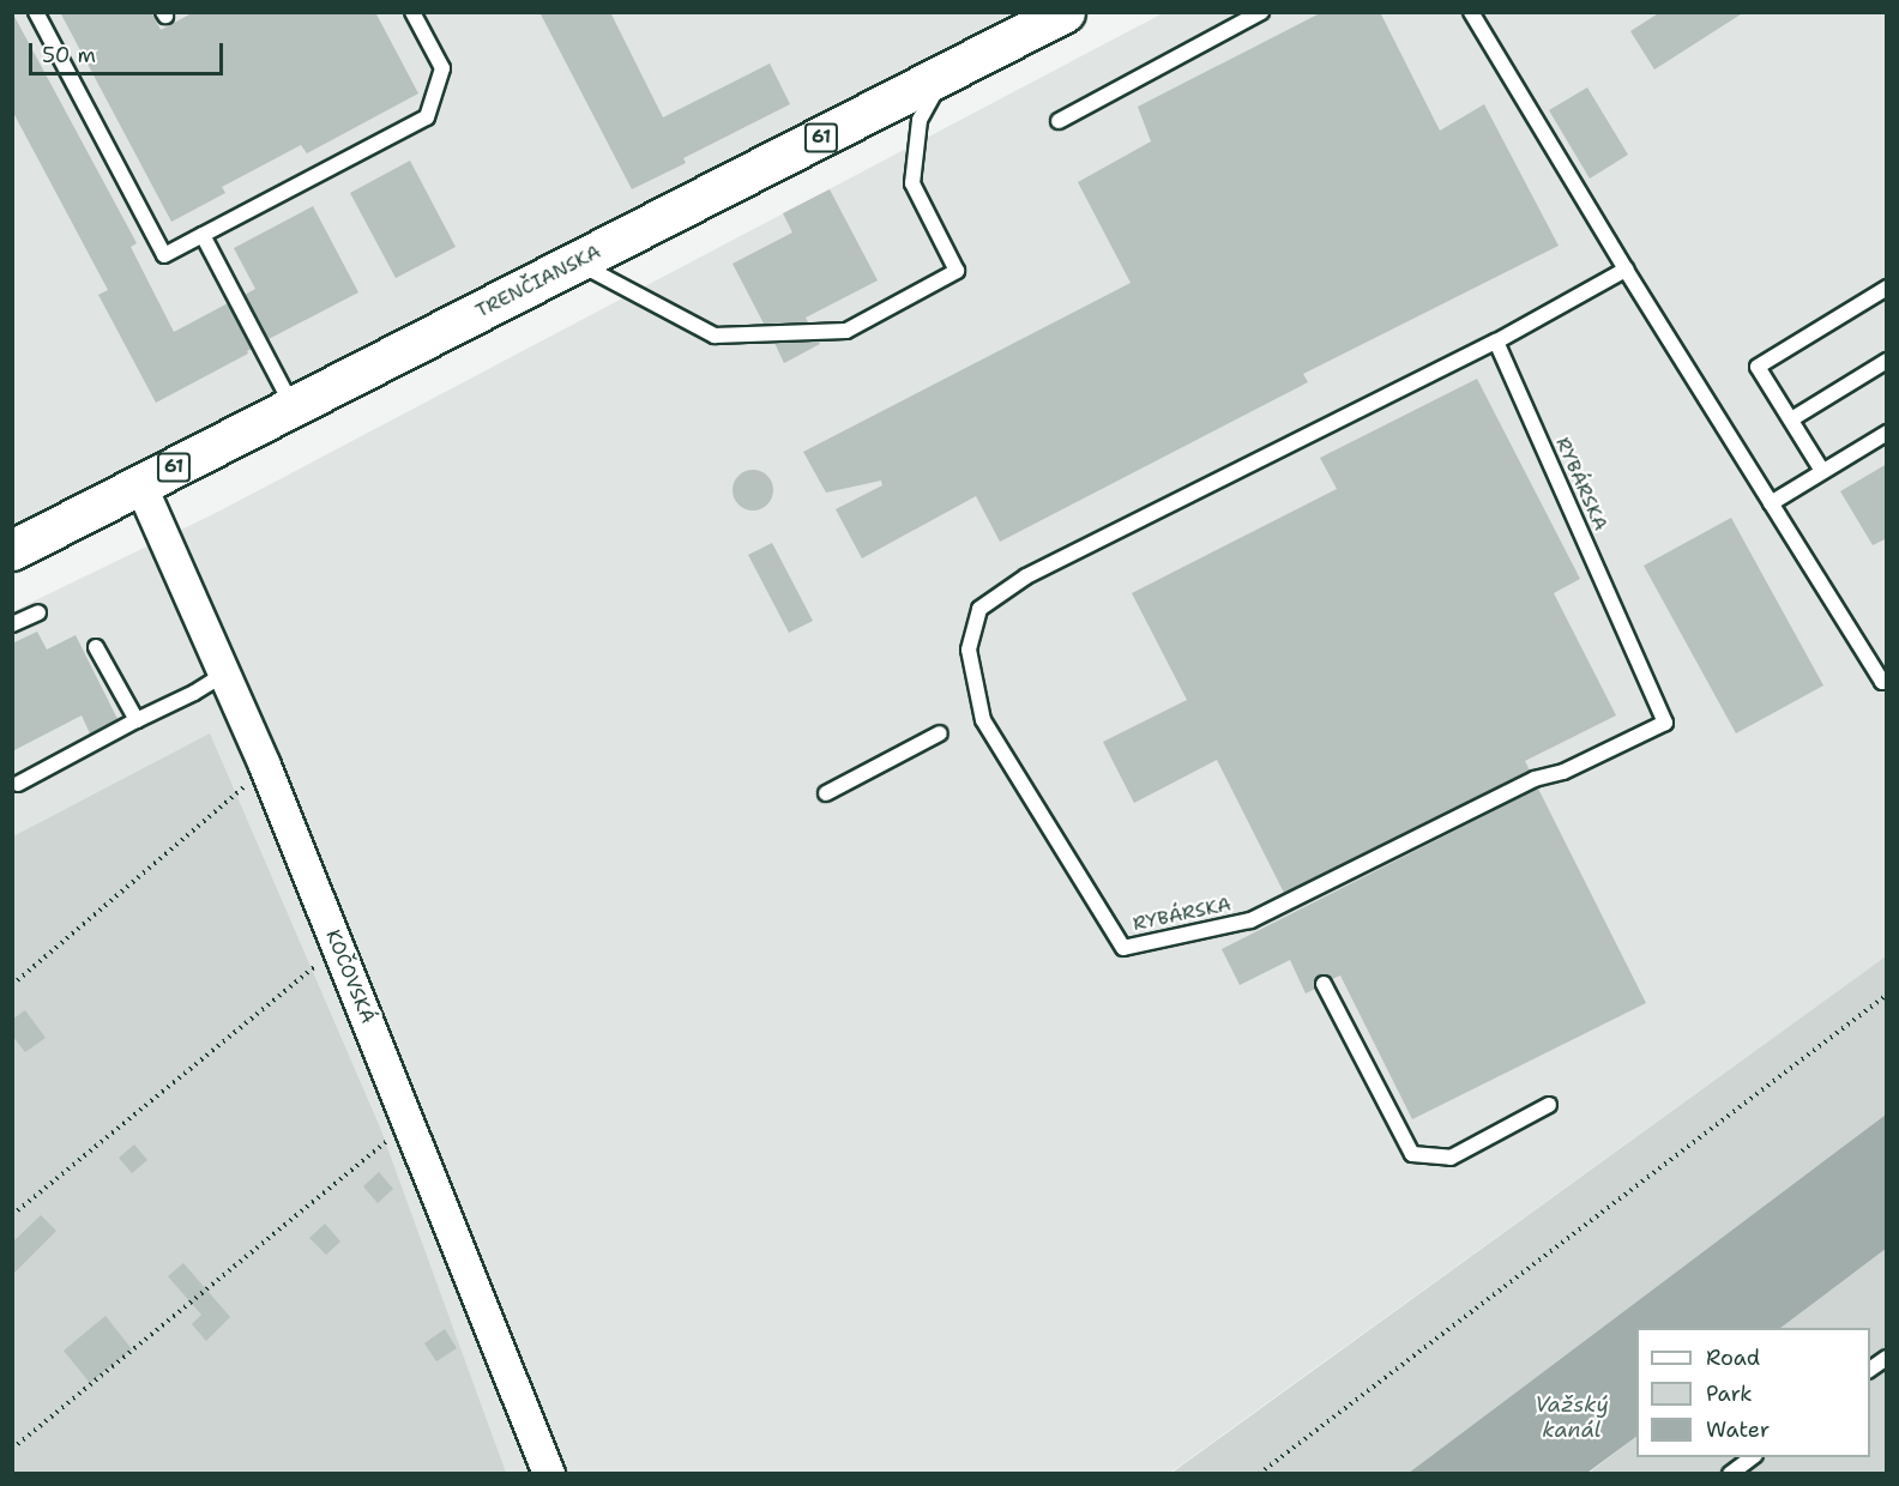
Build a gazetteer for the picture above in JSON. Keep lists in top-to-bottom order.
{
  "streets": {
    "main road": ["61", "TRENČIANSKA"],
    "street": ["KOČOVSKÁ"],
    "lane": ["RYBÁRSKA"]
  },
  "crossings": [
    ["TRENČIANSKA", "KOČOVSKÁ"]
  ],
  "water": ["Važský kanál"],
  "legend": ["Road", "Park", "Water"],
  "scale_bar": "50 m"
}
